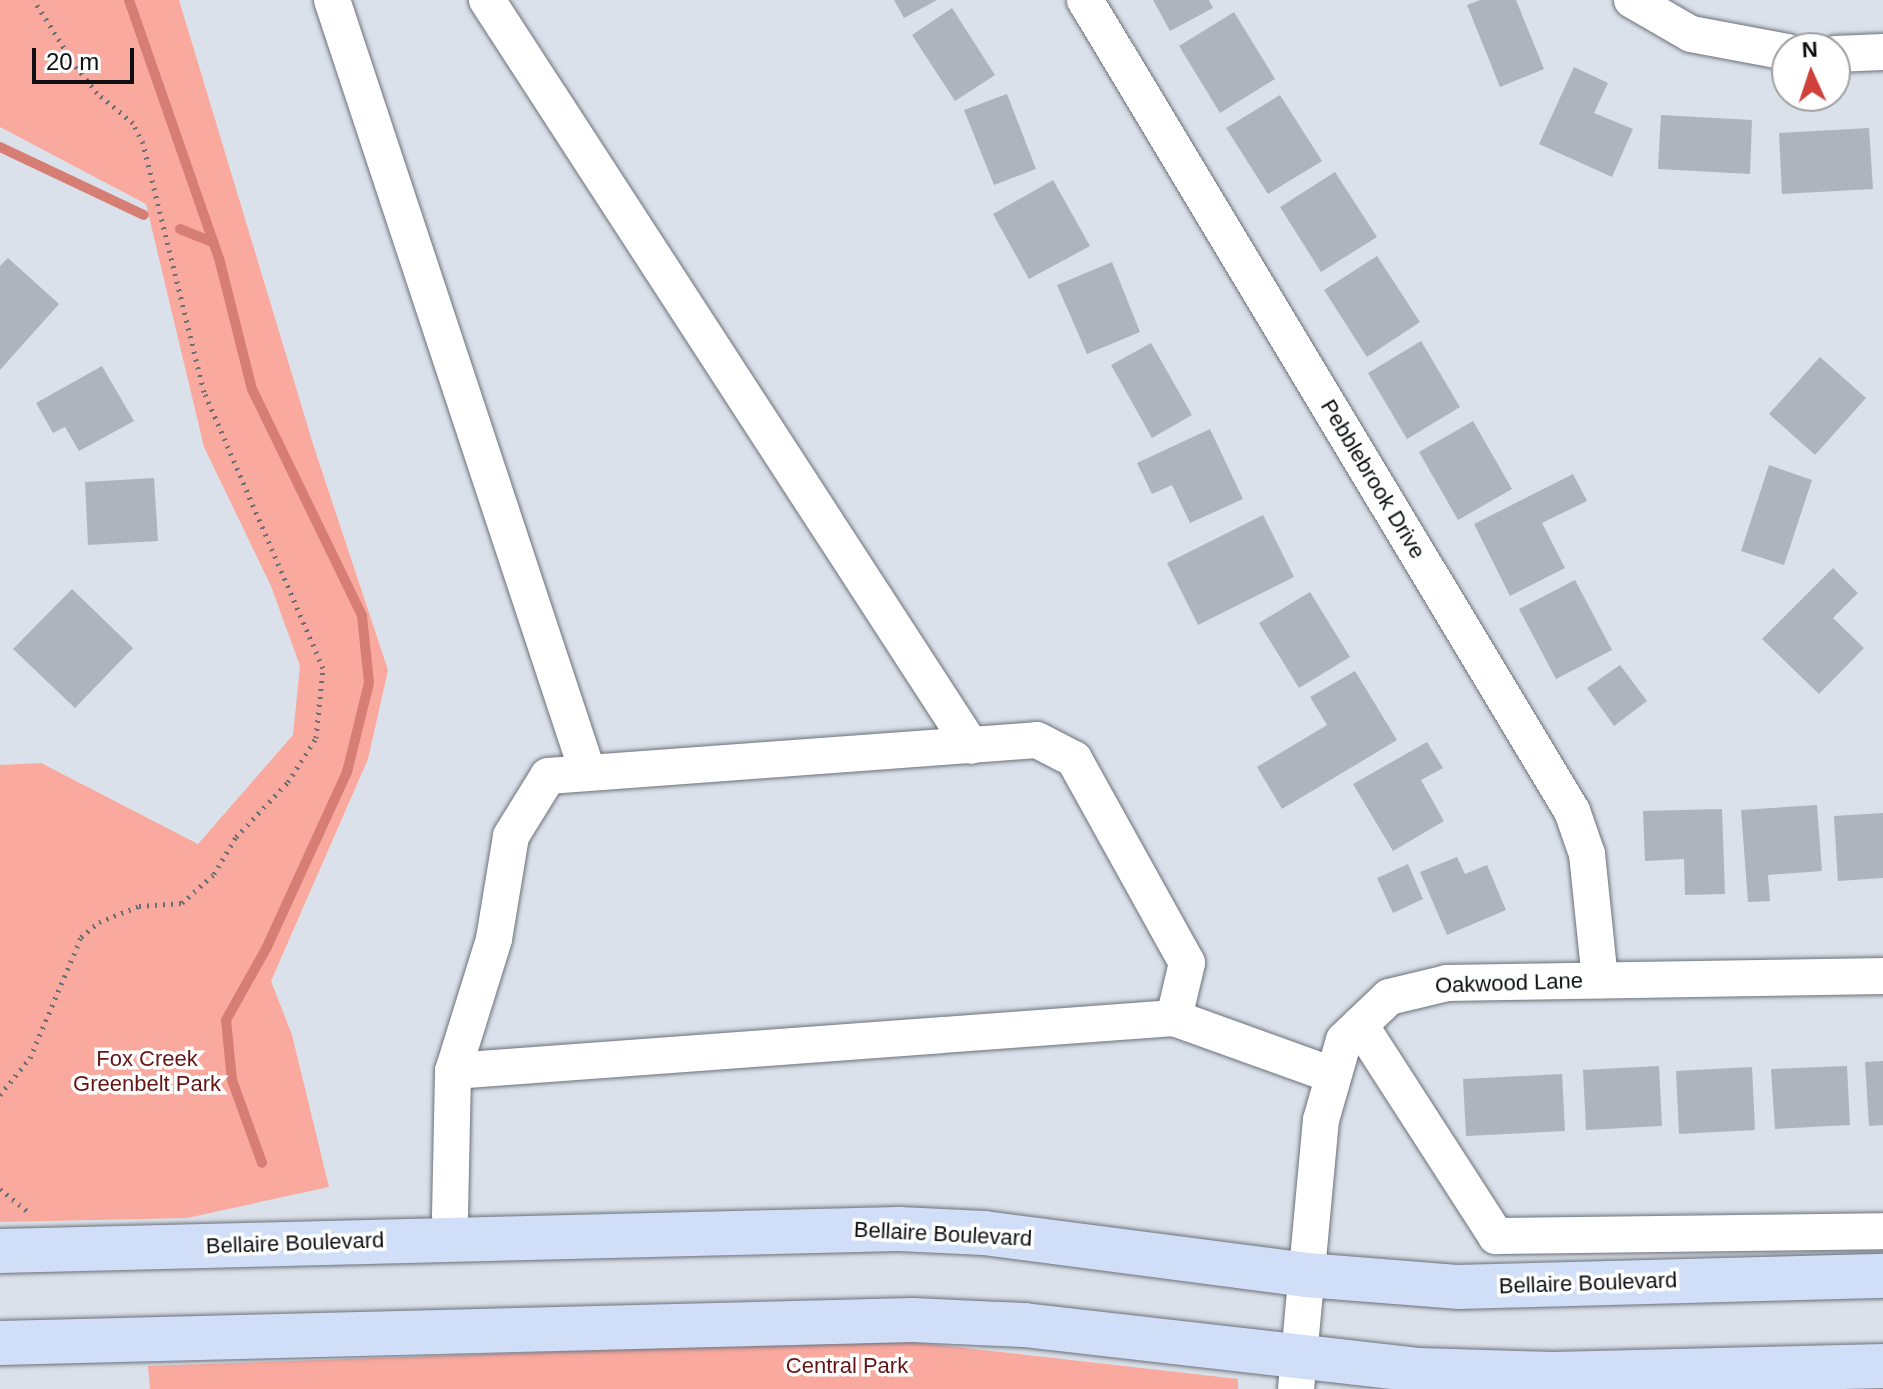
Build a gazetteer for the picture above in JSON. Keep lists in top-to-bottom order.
{
  "streets": {
    "main road": ["Bellaire Boulevard"],
    "street": ["Pebblebrook Drive", "Oakwood Lane"]
  },
  "crossings": [
    ["Pebblebrook Drive", "Oakwood Lane"],
    ["Oakwood Lane", "Bellaire Boulevard"]
  ],
  "parks": ["Fox Creek Greenbelt Park", "Central Park"],
  "scale_bar": "20 m",
  "north": "top"
}
